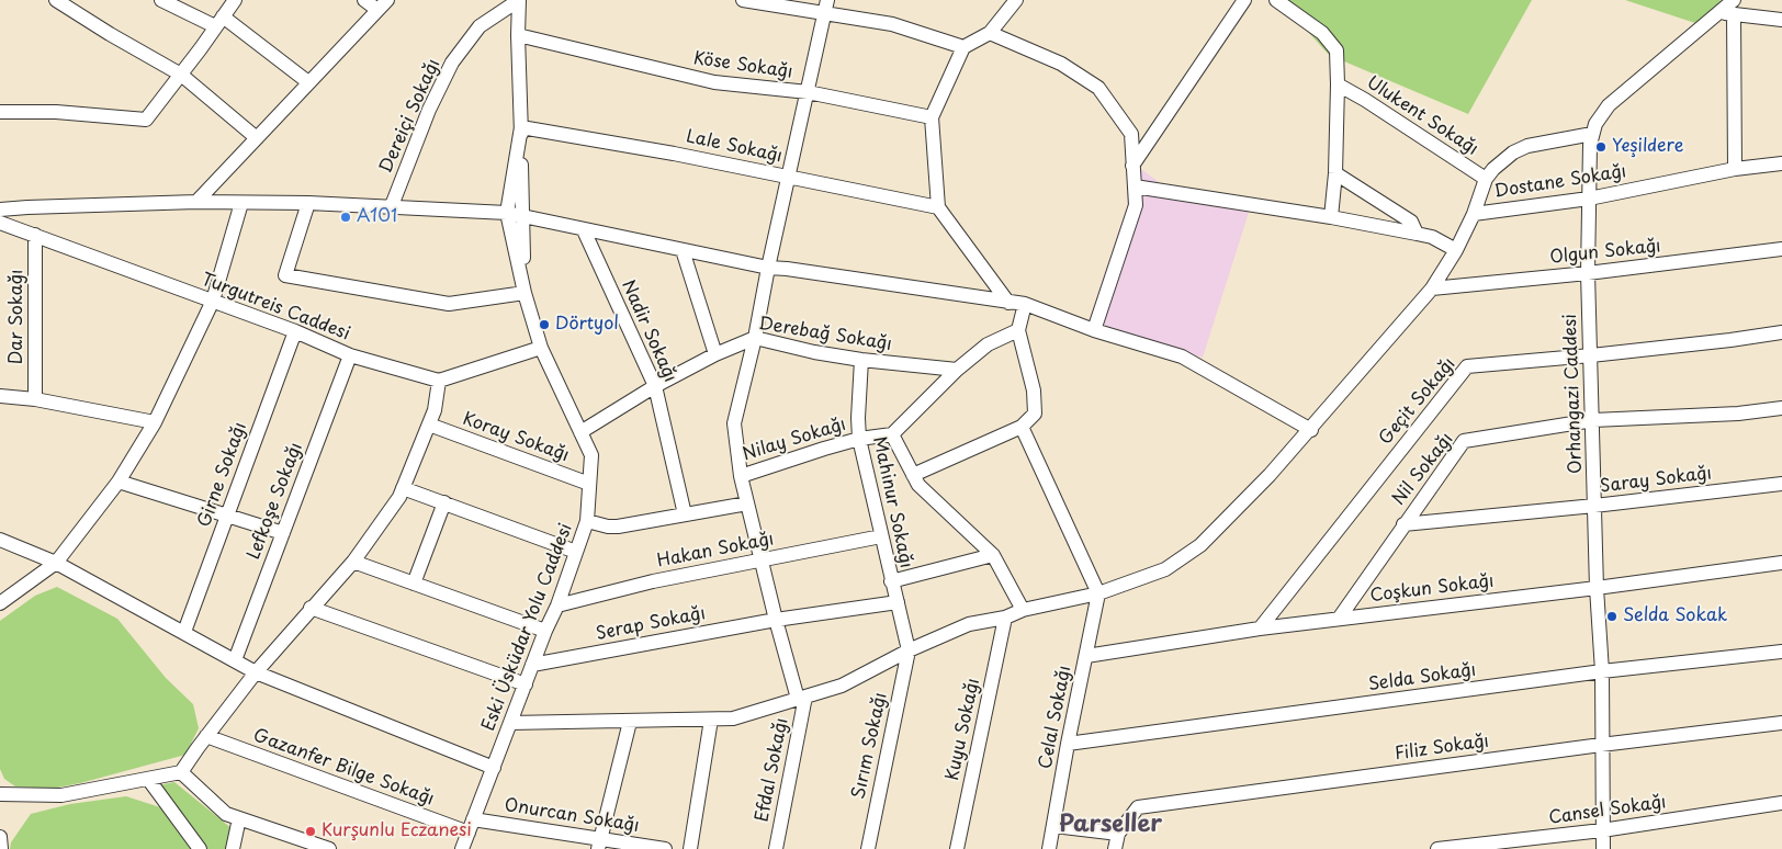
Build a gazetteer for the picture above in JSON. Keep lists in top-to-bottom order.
{
  "streets": {
    "street": [
      "Köse Sokağı",
      "Dereiçi Sokağı",
      "Ulukent Sokağı",
      "Lale Sokağı",
      "Dostane Sokağı",
      "Olgun Sokağı",
      "Turgutreis Caddesi",
      "Dar Sokağı",
      "Nadir Sokağı",
      "Derebağ Sokağı",
      "Orhangazi Caddesi",
      "Geçit Sokağı",
      "Koray Sokağı",
      "Nilay Sokağı",
      "Nil Sokağı",
      "Girne Sokağı",
      "Saray Sokağı",
      "Lefkoşe Sokağı",
      "Mahinur Sokağı",
      "Hakan Sokağı",
      "Coşkun Sokağı",
      "Serap Sokağı",
      "Eski Üsküdar Yolu Caddesi",
      "Selda Sokağı",
      "Celal Sokağı",
      "Kuyu Sokağı",
      "Sırım Sokağı",
      "Filiz Sokağı",
      "Gazanfer Bilge Sokağı",
      "Efdal Sokağı",
      "Cansel Sokağı",
      "Onurcan Sokağı"
    ]
  },
  "crossings": [
    ["Köse Sokağı", "Eski Üsküdar Yolu Caddesi"],
    ["Dereiçi Sokağı", "Eski Üsküdar Yolu Caddesi"],
    ["Lale Sokağı", "Eski Üsküdar Yolu Caddesi"],
    ["Dostane Sokağı", "Orhangazi Caddesi"],
    ["Olgun Sokağı", "Orhangazi Caddesi"],
    ["Turgutreis Caddesi", "Dar Sokağı"],
    ["Turgutreis Caddesi", "Girne Sokağı"],
    ["Turgutreis Caddesi", "Lefkoşe Sokağı"],
    ["Nadir Sokağı", "Derebağ Sokağı"],
    ["Derebağ Sokağı", "Mahinur Sokağı"],
    ["Derebağ Sokağı", "Eski Üsküdar Yolu Caddesi"],
    ["Orhangazi Caddesi", "Geçit Sokağı"],
    ["Orhangazi Caddesi", "Nil Sokağı"],
    ["Orhangazi Caddesi", "Saray Sokağı"],
    ["Orhangazi Caddesi", "Coşkun Sokağı"],
    ["Orhangazi Caddesi", "Selda Sokağı"],
    ["Orhangazi Caddesi", "Filiz Sokağı"],
    ["Orhangazi Caddesi", "Cansel Sokağı"],
    ["Geçit Sokağı", "Coşkun Sokağı"],
    ["Koray Sokağı", "Eski Üsküdar Yolu Caddesi"],
    ["Nilay Sokağı", "Mahinur Sokağı"],
    ["Nil Sokağı", "Saray Sokağı"],
    ["Nil Sokağı", "Coşkun Sokağı"],
    ["Mahinur Sokağı", "Hakan Sokağı"],
    ["Mahinur Sokağı", "Serap Sokağı"],
    ["Mahinur Sokağı", "Sırım Sokağı"],
    ["Hakan Sokağı", "Eski Üsküdar Yolu Caddesi"],
    ["Coşkun Sokağı", "Celal Sokağı"],
    ["Serap Sokağı", "Eski Üsküdar Yolu Caddesi"],
    ["Eski Üsküdar Yolu Caddesi", "Gazanfer Bilge Sokağı"],
    ["Eski Üsküdar Yolu Caddesi", "Onurcan Sokağı"],
    ["Selda Sokağı", "Celal Sokağı"]
  ],
  "districts": ["Parseller"],
  "places": [
    "Yeşildere",
    "A101",
    "Dörtyol",
    "Selda Sokak",
    "Kurşunlu Eczanesi"
  ]
}
